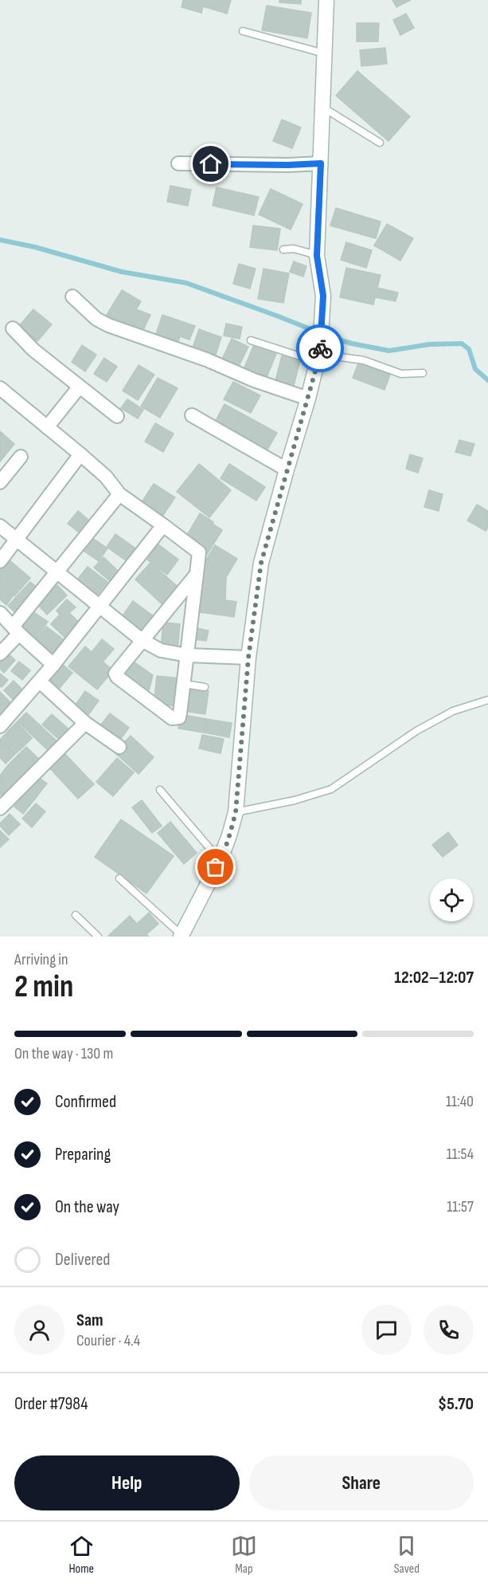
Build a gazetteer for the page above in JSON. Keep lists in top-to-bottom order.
{
  "page": {
    "heading": ["2 min", "Arriving in", "12:02–12:07"],
    "panel": [
      "Sam",
      "Courier · 4.4",
      "Order #7984",
      "$5.70"
    ],
    "bar": "On the way · 130 m",
    "list": [
      ["Confirmed", "11:40"],
      ["Preparing", "11:54"],
      ["On the way", "11:57"],
      "Delivered"
    ],
    "buttons": ["Help", "Share"],
    "tabs": ["Home", "Map", "Saved"]
  }
}
